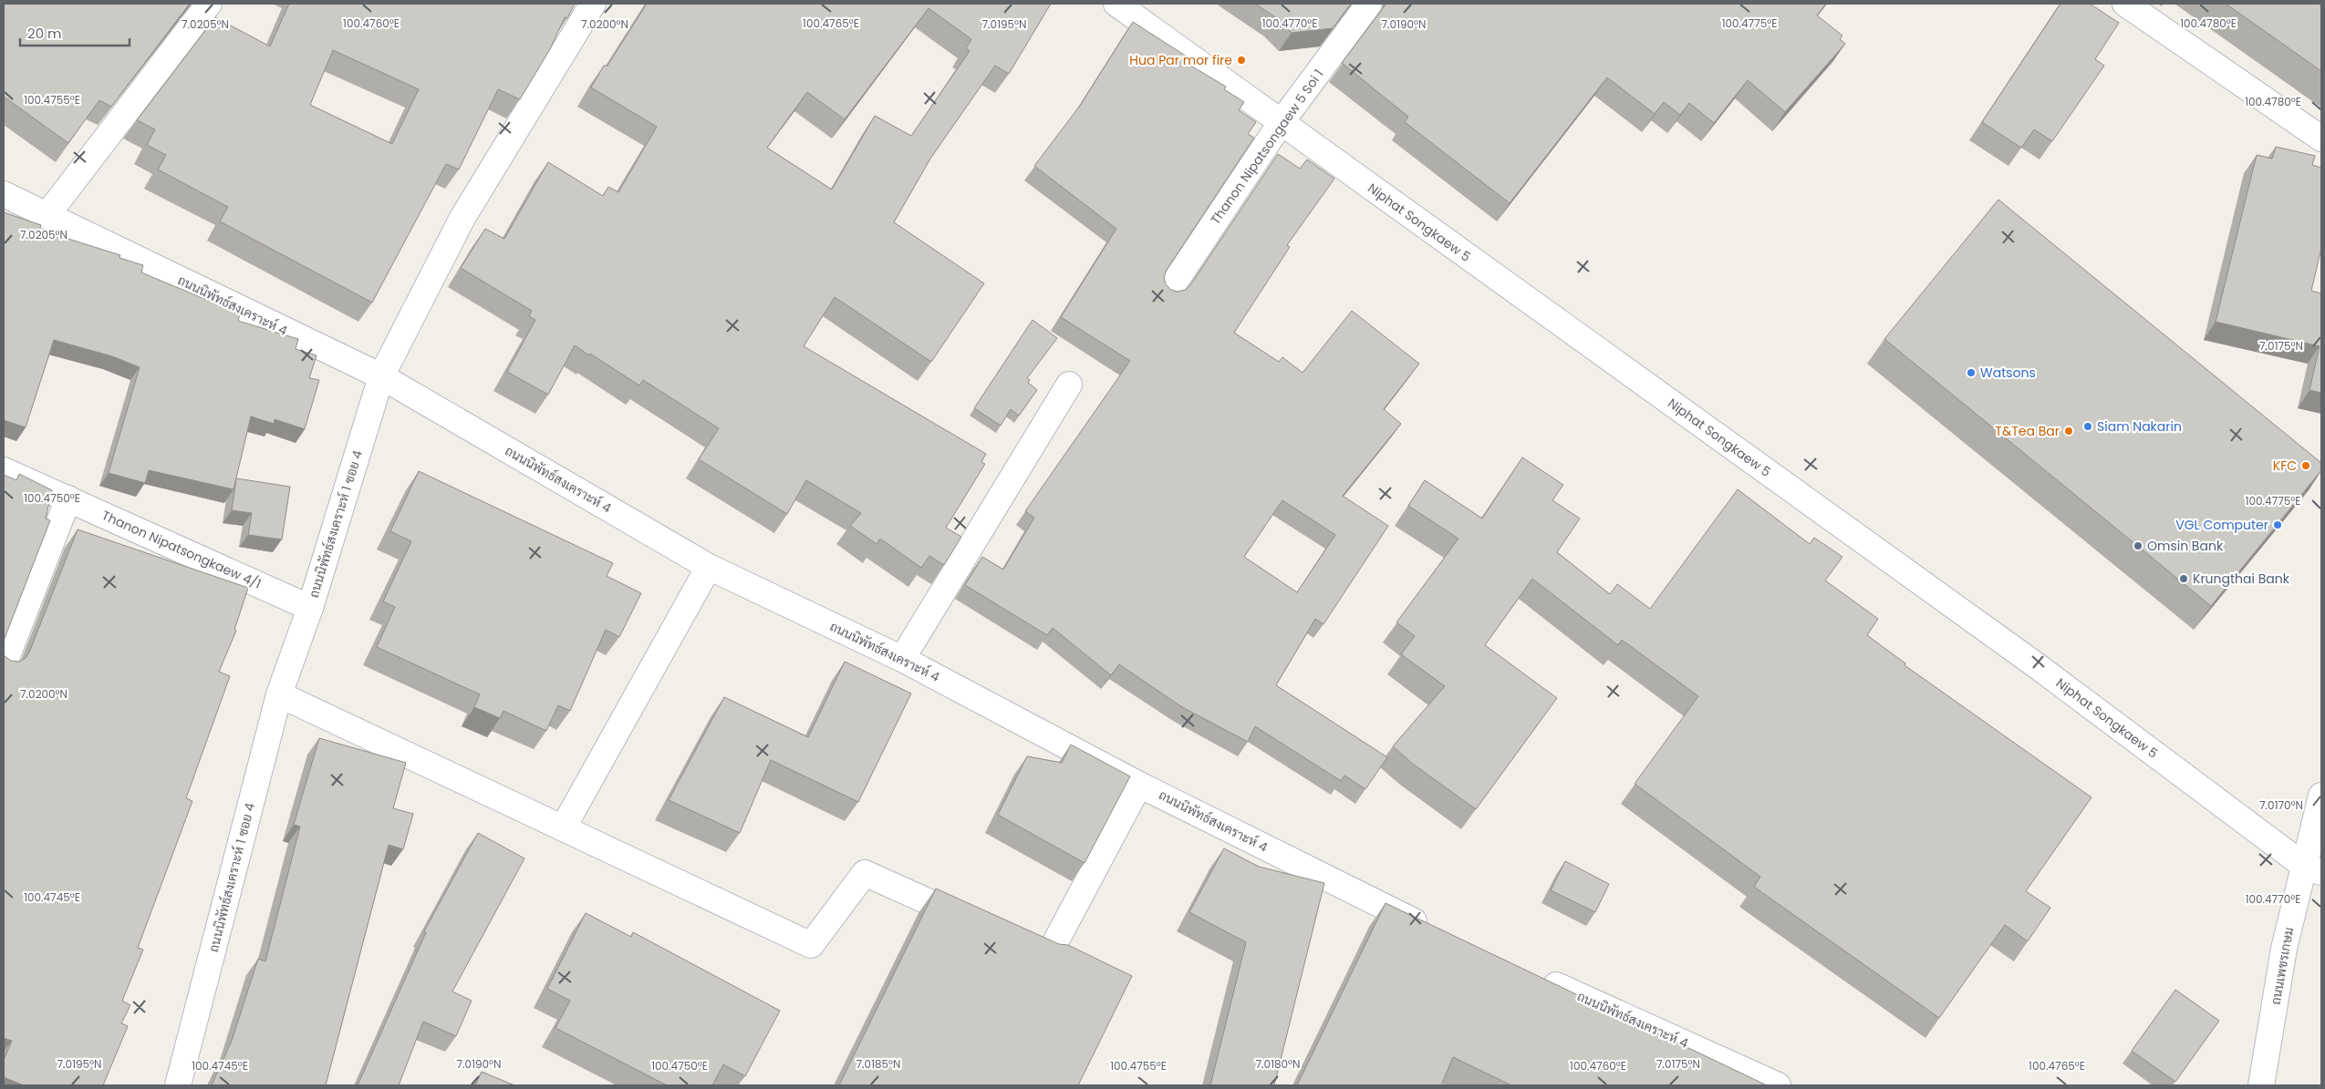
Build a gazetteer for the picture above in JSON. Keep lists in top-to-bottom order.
{
  "streets": {
    "street": [
      "Thanon Nipatsongaew 5 Soi 1",
      "Niphat Songkaew 5",
      "ถนนนิพัทธ์สงเคราะห์ 4",
      "ถนนนิพัทธ์สงเคราะห์ 1 ซอย 4",
      "Thanon Nipatsongkaew 4/1",
      "ถนนเพชรเกษม"
    ]
  },
  "crossings": [
    ["Thanon Nipatsongaew 5 Soi 1", "Niphat Songkaew 5"],
    ["Niphat Songkaew 5", "ถนนเพชรเกษม"],
    ["ถนนนิพัทธ์สงเคราะห์ 4", "ถนนนิพัทธ์สงเคราะห์ 1 ซอย 4"],
    ["ถนนนิพัทธ์สงเคราะห์ 1 ซอย 4", "Thanon Nipatsongkaew 4/1"]
  ],
  "places": [
    "Hua Par mor fire",
    "Watsons",
    "Siam Nakarin",
    "T&Tea Bar",
    "KFC",
    "VGL Computer",
    "Omsin Bank",
    "Krungthai Bank"
  ],
  "scale_bar": "20 m",
  "coordinates": [
    "100.4780°E",
    "100.4760°E",
    "100.4765°E",
    "100.4770°E",
    "100.4775°E",
    "7.0205°N",
    "7.0200°N",
    "7.0195°N",
    "7.0190°N",
    "100.4755°E",
    "7.0175°N",
    "100.4750°E",
    "7.0170°N",
    "100.4745°E",
    "7.0185°N",
    "7.0180°N"
  ]
}
